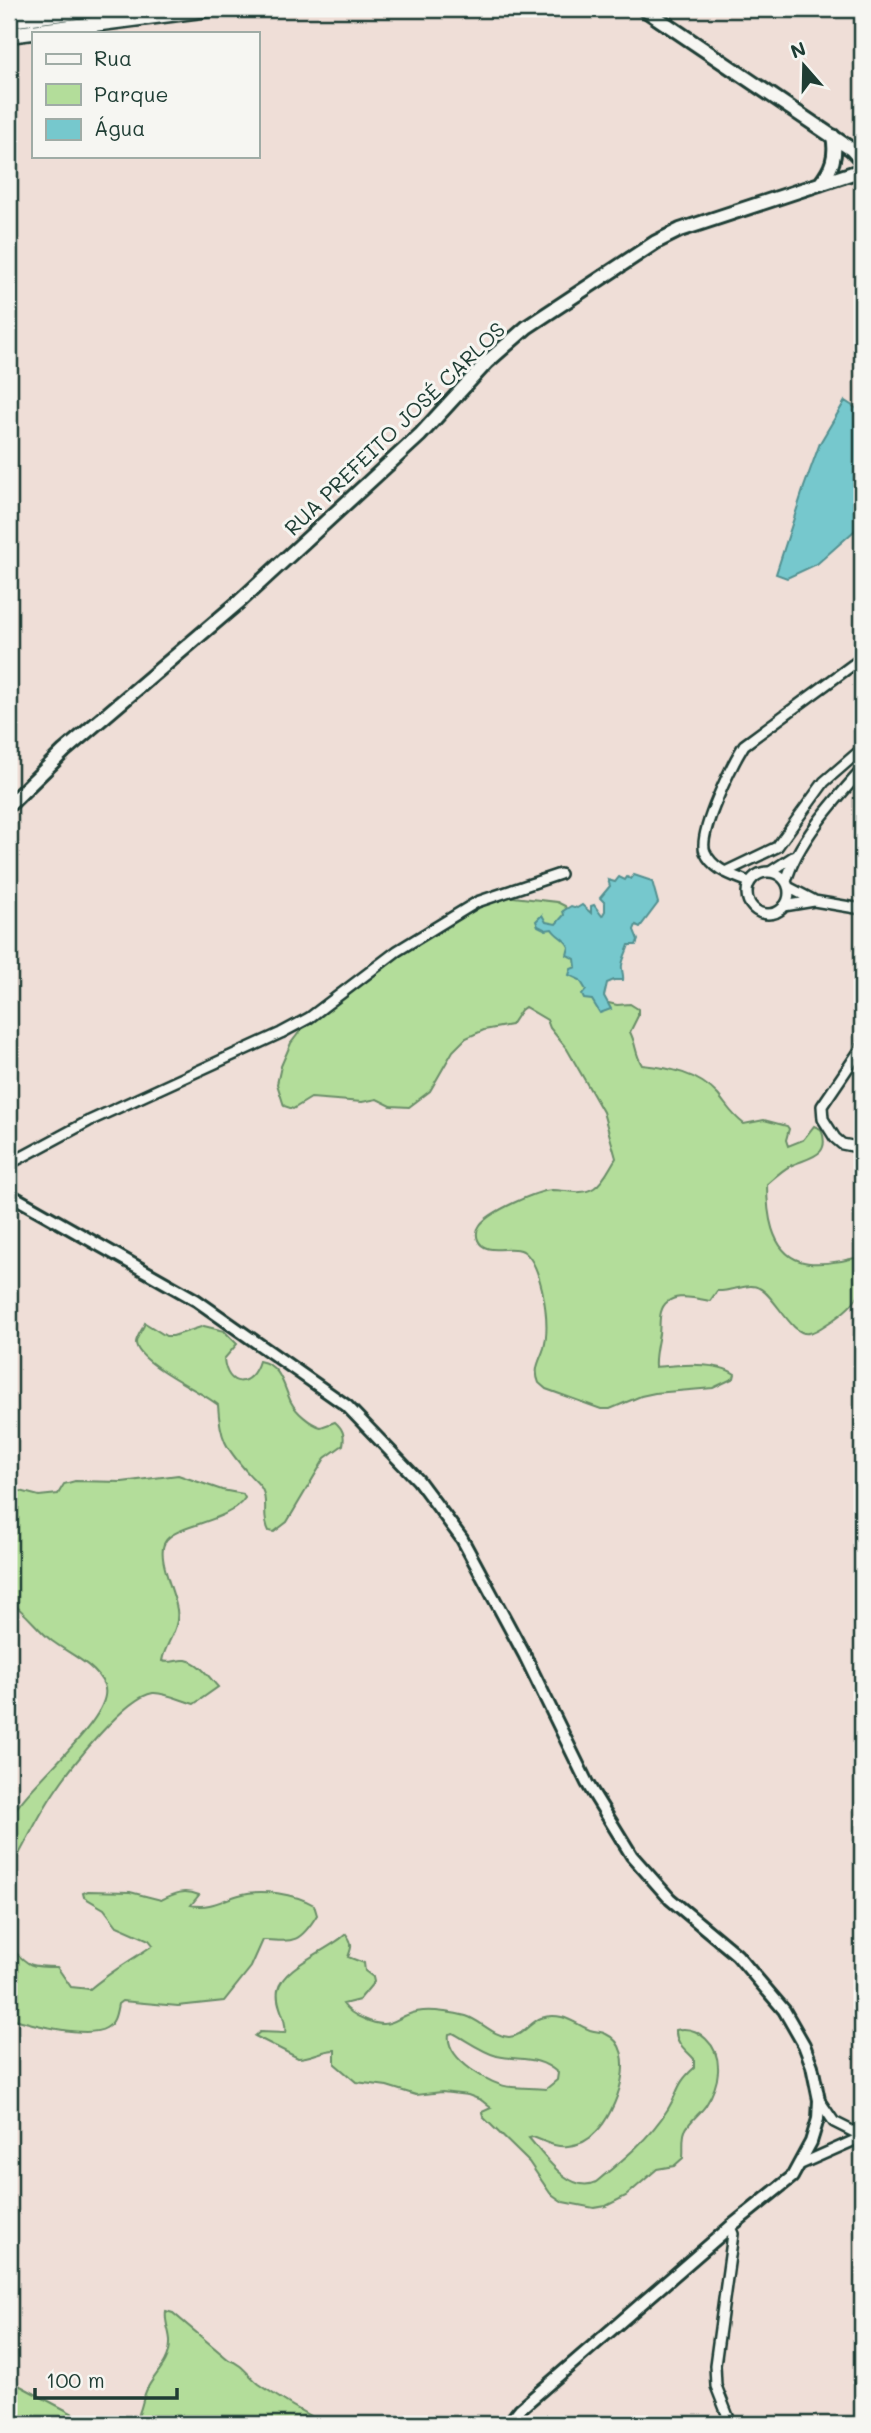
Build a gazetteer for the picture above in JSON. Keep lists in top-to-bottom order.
{
  "streets": {
    "main road": ["RUA PREFEITO JOSÉ CARLOS"]
  },
  "legend": ["Rua", "Parque", "Água"],
  "scale_bar": "100 m",
  "north": "top"
}
